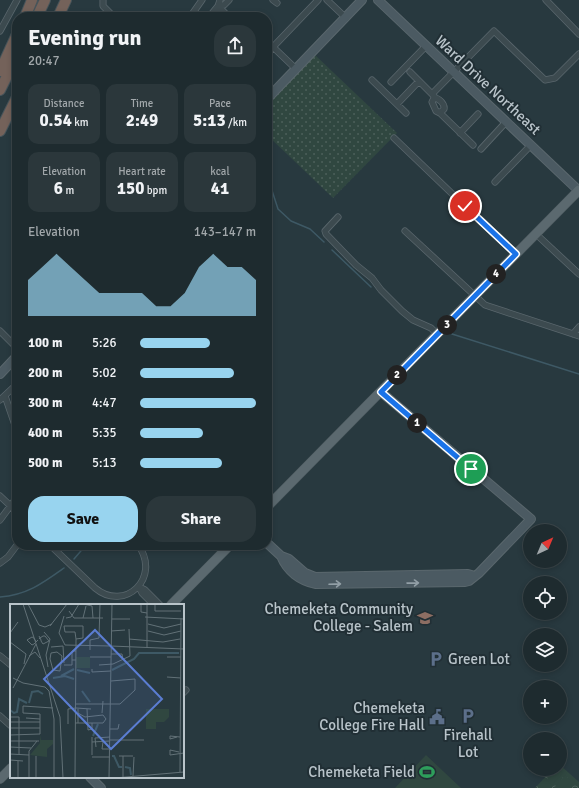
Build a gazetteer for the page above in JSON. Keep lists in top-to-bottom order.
{
  "streets": {
    "street": ["Ward Drive Northeast"]
  },
  "places": {
    "school or university": ["Chemeketa Community College - Salem"],
    "parking": ["Green Lot", "Firehall Lot"],
    "public building": ["Chemeketa College Fire Hall"],
    "sports": ["Chemeketa Field"]
  },
  "north": "top right",
  "page": {
    "heading": ["Evening run", "20:47"],
    "stats": [
      ["Distance", "0.54 km"],
      ["Time", "2:49"],
      ["Pace", "5:13 /km"],
      ["Elevation", "6 m"],
      ["Heart rate", "150 bpm"],
      ["kcal", "41"]
    ],
    "chart": ["Elevation", "143–147 m"],
    "pins": [
      "4",
      "3",
      "2",
      "1"
    ],
    "list": [
      {
        "name": "100 m",
        "note": "5:26"
      },
      {
        "name": "200 m",
        "note": "5:02"
      },
      {
        "name": "300 m",
        "note": "4:47"
      },
      {
        "name": "400 m",
        "note": "5:35"
      },
      {
        "name": "500 m",
        "note": "5:13"
      }
    ],
    "buttons": ["Save", "Share"],
    "map_buttons": ["+", "−"]
  }
}
